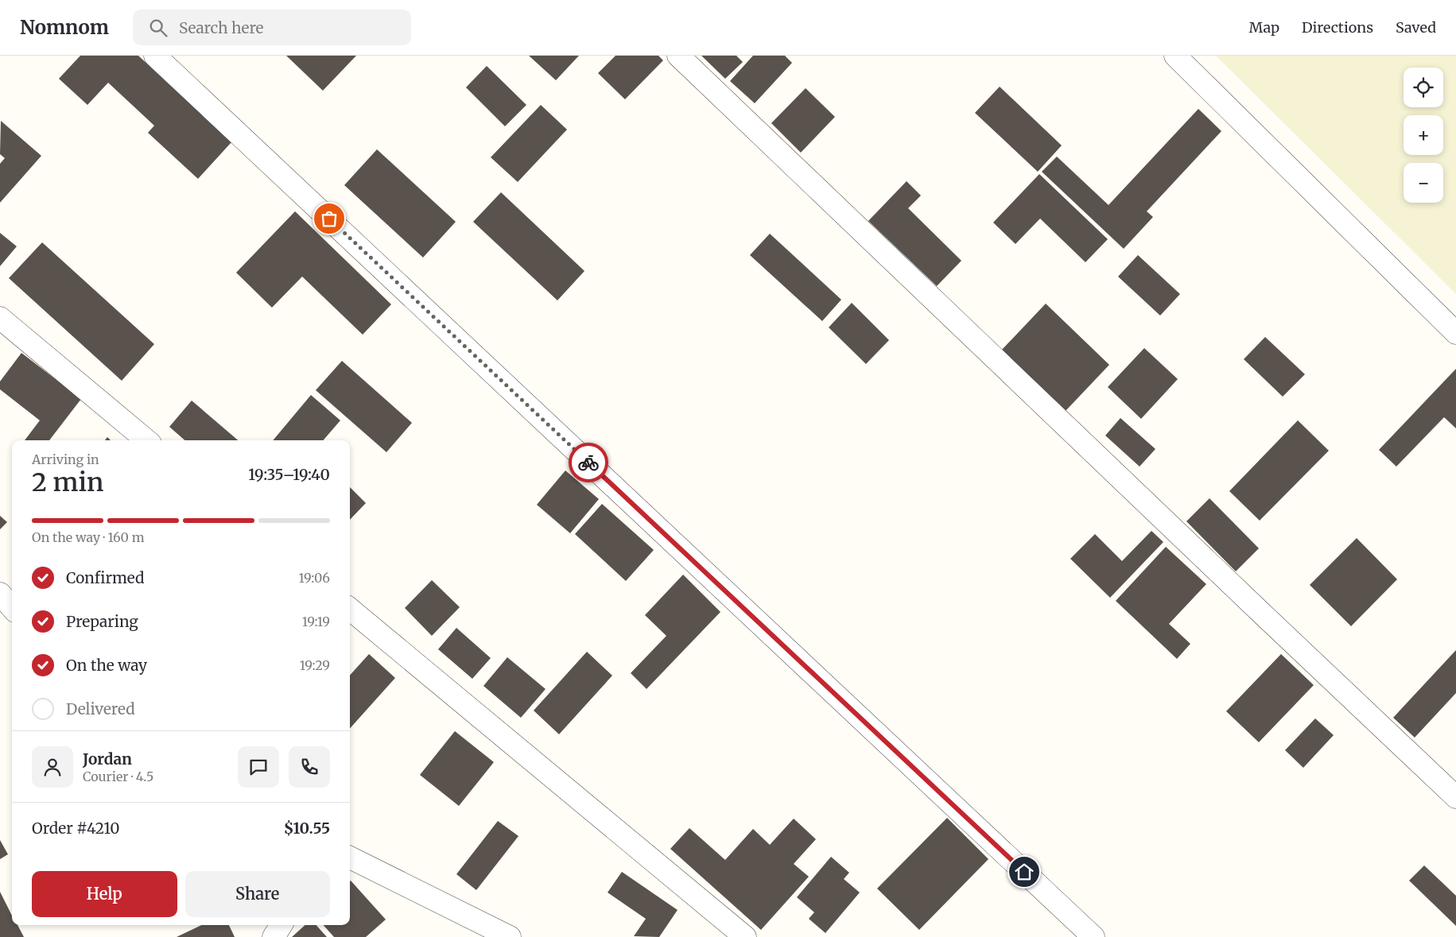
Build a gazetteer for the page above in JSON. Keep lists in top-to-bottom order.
{
  "page": {
    "header": "Nomnom",
    "search": "Search here",
    "nav": ["Map", "Directions", "Saved"],
    "map_buttons": ["+", "−"],
    "heading": ["2 min", "Arriving in", "19:35–19:40"],
    "panel": [
      "Jordan",
      "Courier · 4.5",
      "Order #4210",
      "$10.55"
    ],
    "bar": "On the way · 160 m",
    "list": [
      ["Confirmed", "19:06"],
      ["Preparing", "19:19"],
      ["On the way", "19:29"],
      "Delivered"
    ],
    "buttons": ["Help", "Share"]
  }
}
